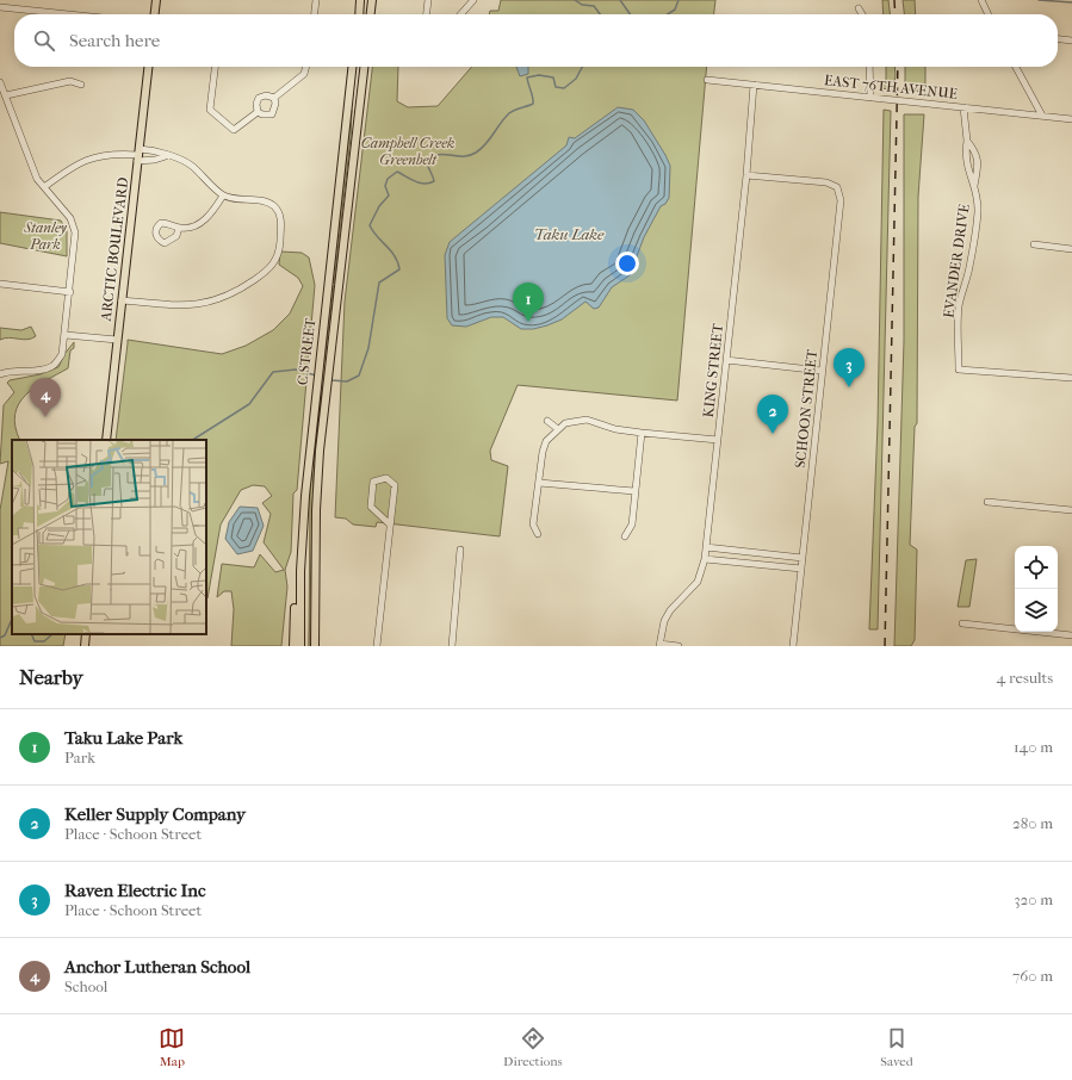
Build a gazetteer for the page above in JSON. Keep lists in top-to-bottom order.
{
  "streets": {
    "main road": ["ARCTIC BOULEVARD", "C STREET"],
    "street": [
      "EAST 76TH AVENUE",
      "EVANDER DRIVE",
      "KING STREET",
      "SCHOON STREET"
    ]
  },
  "crossings": [
    ["EAST 76TH AVENUE", "EVANDER DRIVE"],
    ["EAST 76TH AVENUE", "KING STREET"],
    ["KING STREET", "SCHOON STREET"]
  ],
  "water": ["Taku Lake"],
  "parks": ["Campbell Creek Greenbelt", "Stanley Park"],
  "page": {
    "search": "Search here",
    "pins": [
      "1",
      "3",
      "4",
      "2"
    ],
    "heading": ["Nearby", "4 results"],
    "list": [
      {
        "mark": "1",
        "name": "Taku Lake Park",
        "note": "Park",
        "value": "140 m"
      },
      {
        "mark": "2",
        "name": "Keller Supply Company",
        "note": "Place · Schoon Street",
        "value": "280 m"
      },
      {
        "mark": "3",
        "name": "Raven Electric Inc",
        "note": "Place · Schoon Street",
        "value": "320 m"
      },
      {
        "mark": "4",
        "name": "Anchor Lutheran School",
        "note": "School",
        "value": "760 m"
      }
    ],
    "nav": ["Map", "Directions", "Saved"]
  }
}
